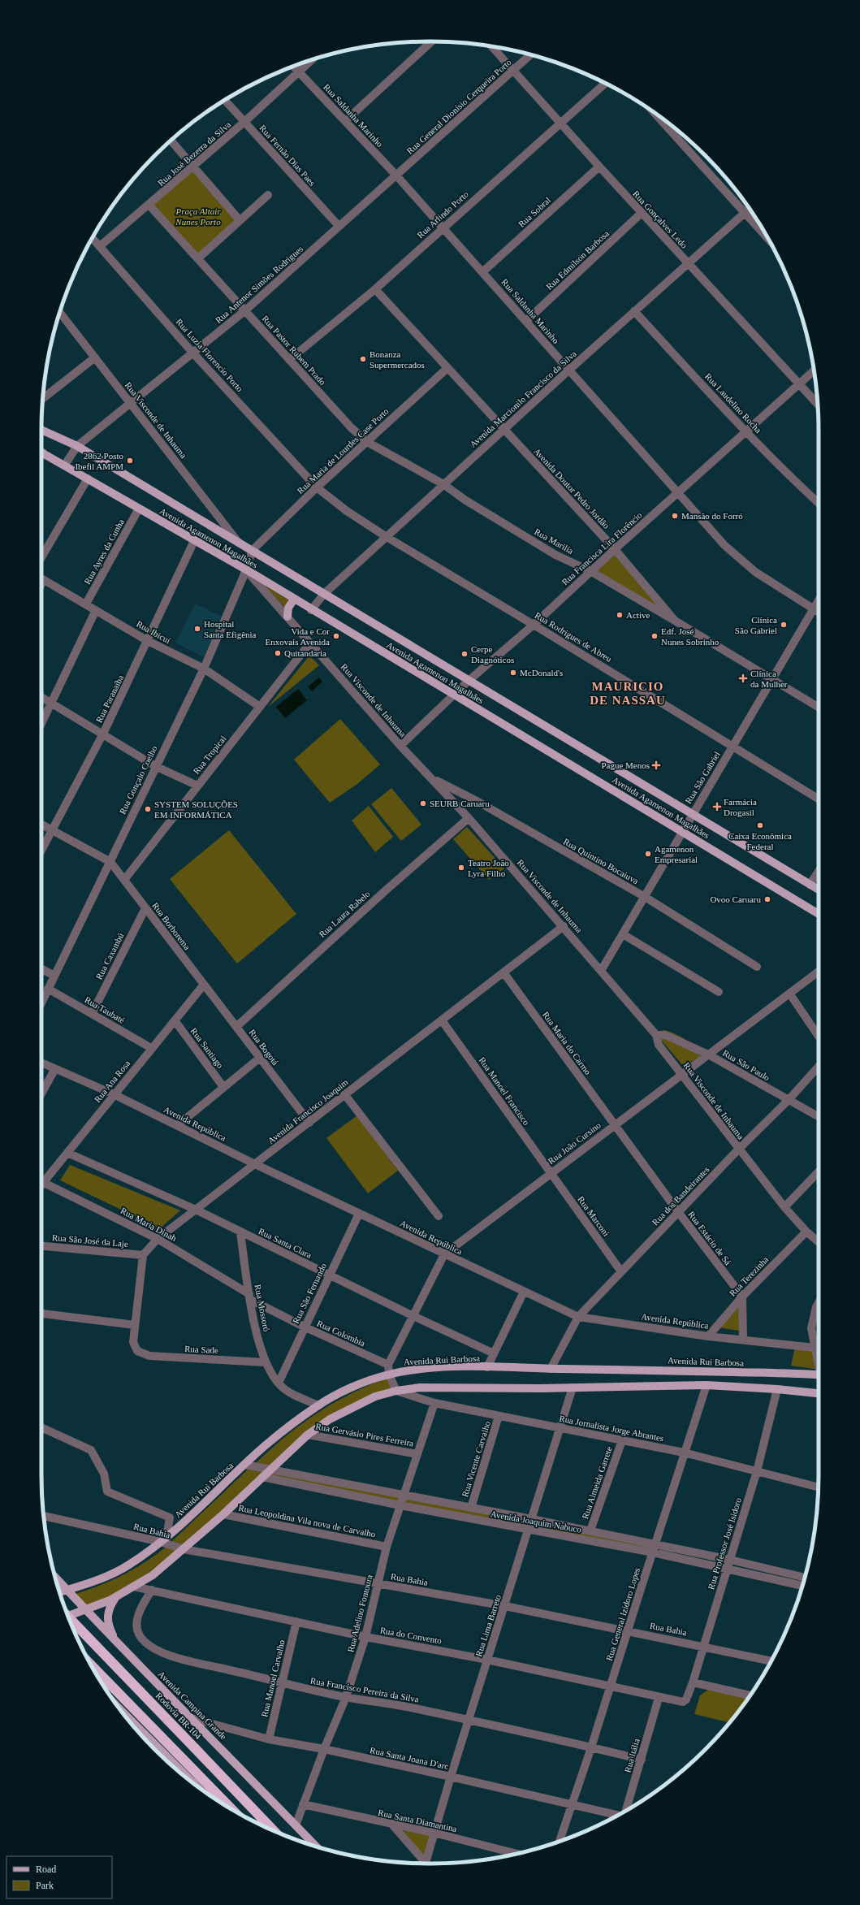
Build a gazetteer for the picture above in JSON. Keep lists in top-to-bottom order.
{
  "streets": {
    "highway": ["Rodovia BR-104"],
    "main road": ["Avenida Agamenon Magalhães", "Avenida Rui Barbosa", "Avenida Campina Grande"],
    "street": [
      "Rua General Dionísio Cerqueira Porto",
      "Rua Saldanha Marinho",
      "Rua José Bezerra da Silva",
      "Rua Fernão Dias Paes",
      "Rua Sobral",
      "Rua Arlindo Porto",
      "Rua Gonçalves Ledo",
      "Rua Edmilson Barbosa",
      "Rua Antenor Simões Rodrigues",
      "Rua Pastor Rubem Prado",
      "Rua Luzia Florencio Porto",
      "Avenida Marcionilo Francisco da Silva",
      "Rua Laudelino Rocha",
      "Rua Visconde de Inhauma",
      "Rua Maria de Lourdes Case Porto",
      "Avenida Doutor Pedro Jordão",
      "Rua Marilía",
      "Rua Francisca Lira Florêncio",
      "Rua Ayres da Cunha",
      "Rua Ibicuí",
      "Rua Rodrigues de Abreu",
      "Rua Paranaíba",
      "Rua Tropical",
      "Rua São Gabriel",
      "Rua Gonçalo Coelho",
      "Rua Quintino Bocaiuva",
      "Rua Laura Rabelo",
      "Rua Borborema",
      "Rua Caxambú",
      "Rua Taubaté",
      "Rua Maria do Carmo",
      "Rua Bogotá",
      "Rua Santiago",
      "Rua São Paulo",
      "Rua Ana Rosa",
      "Rua Manoel Francisco",
      "Avenida Francisco Joaquim",
      "Avenida República",
      "Rua João Cursino",
      "Rua dos Bandeirantes",
      "Rua Marconi",
      "Rua Maria Dinah",
      "Rua Estácio de Sá",
      "Rua São José da Laje",
      "Rua Santa Clara",
      "Rua Terezinha",
      "Rua São Fernando",
      "Rua Mossoró",
      "Rua Colombia",
      "Rua Sade",
      "Rua Jornalista Jorge Abrantes",
      "Rua Gervásio Pires Ferreira",
      "Rua Vicente Carvalho",
      "Rua Almeida Garrete",
      "Rua Leopoldina Vila nova de Carvalho",
      "Avenida Joaquim Nabuco",
      "Rua Bahia",
      "Rua Professor José Isidoro",
      "Rua Adelino Fontoura",
      "Rua General Izidoro Lopes",
      "Rua Lima Barreto",
      "Rua do Convento",
      "Rua Manoel Carvalho",
      "Rua Francisco Pereira da Silva",
      "Rua Itália",
      "Rua Santa Joana D'arc",
      "Rua Santa Diamantina"
    ]
  },
  "crossings": [
    ["Rua General Dionísio Cerqueira Porto", "Rua Saldanha Marinho"],
    ["Rua General Dionísio Cerqueira Porto", "Rua Gonçalves Ledo"],
    ["Rua General Dionísio Cerqueira Porto", "Rua Antenor Simões Rodrigues"],
    ["Rua Saldanha Marinho", "Rua José Bezerra da Silva"],
    ["Rua Saldanha Marinho", "Rua Sobral"],
    ["Rua Saldanha Marinho", "Rua Arlindo Porto"],
    ["Rua Saldanha Marinho", "Rua Edmilson Barbosa"],
    ["Rua Saldanha Marinho", "Rua Antenor Simões Rodrigues"],
    ["Rua Saldanha Marinho", "Avenida Marcionilo Francisco da Silva"],
    ["Rua Saldanha Marinho", "Rua Francisca Lira Florêncio"],
    ["Rua Saldanha Marinho", "Rua São Gabriel"],
    ["Rua José Bezerra da Silva", "Rua Fernão Dias Paes"],
    ["Rua José Bezerra da Silva", "Rua Pastor Rubem Prado"],
    ["Rua José Bezerra da Silva", "Rua Luzia Florencio Porto"],
    ["Rua Fernão Dias Paes", "Rua Antenor Simões Rodrigues"],
    ["Rua Sobral", "Rua Gonçalves Ledo"],
    ["Rua Arlindo Porto", "Rua Gonçalves Ledo"],
    ["Rua Arlindo Porto", "Rua Pastor Rubem Prado"],
    ["Rua Arlindo Porto", "Avenida Doutor Pedro Jordão"],
    ["Rua Gonçalves Ledo", "Rua Edmilson Barbosa"],
    ["Rua Gonçalves Ledo", "Avenida Marcionilo Francisco da Silva"],
    ["Rua Gonçalves Ledo", "Rua Francisca Lira Florêncio"],
    ["Rua Antenor Simões Rodrigues", "Rua Pastor Rubem Prado"],
    ["Rua Antenor Simões Rodrigues", "Rua Luzia Florencio Porto"],
    ["Rua Antenor Simões Rodrigues", "Rua Visconde de Inhauma"],
    ["Rua Antenor Simões Rodrigues", "Avenida Agamenon Magalhães"],
    ["Rua Pastor Rubem Prado", "Avenida Marcionilo Francisco da Silva"],
    ["Rua Pastor Rubem Prado", "Rua Maria de Lourdes Case Porto"],
    ["Rua Pastor Rubem Prado", "Rua Marilía"],
    ["Rua Luzia Florencio Porto", "Rua Maria de Lourdes Case Porto"],
    ["Rua Luzia Florencio Porto", "Rua Rodrigues de Abreu"],
    ["Avenida Marcionilo Francisco da Silva", "Rua Laudelino Rocha"],
    ["Avenida Marcionilo Francisco da Silva", "Avenida Doutor Pedro Jordão"],
    ["Avenida Marcionilo Francisco da Silva", "Avenida Agamenon Magalhães"],
    ["Avenida Marcionilo Francisco da Silva", "Rua Marilía"],
    ["Avenida Marcionilo Francisco da Silva", "Rua Rodrigues de Abreu"],
    ["Rua Laudelino Rocha", "Rua Francisca Lira Florêncio"],
    ["Rua Visconde de Inhauma", "Avenida Agamenon Magalhães"],
    ["Rua Visconde de Inhauma", "Rua Francisca Lira Florêncio"],
    ["Rua Visconde de Inhauma", "Rua Tropical"],
    ["Rua Visconde de Inhauma", "Rua São Gabriel"],
    ["Rua Visconde de Inhauma", "Rua Gonçalo Coelho"],
    ["Rua Visconde de Inhauma", "Rua Quintino Bocaiuva"],
    ["Rua Visconde de Inhauma", "Rua Laura Rabelo"],
    ["Rua Visconde de Inhauma", "Rua São Paulo"],
    ["Rua Visconde de Inhauma", "Avenida Francisco Joaquim"],
    ["Rua Visconde de Inhauma", "Rua João Cursino"],
    ["Rua Visconde de Inhauma", "Rua dos Bandeirantes"],
    ["Rua Visconde de Inhauma", "Rua Terezinha"],
    ["Rua Maria de Lourdes Case Porto", "Avenida Doutor Pedro Jordão"],
    ["Rua Maria de Lourdes Case Porto", "Avenida Agamenon Magalhães"],
    ["Rua Maria de Lourdes Case Porto", "Rua Rodrigues de Abreu"],
    ["Rua Maria de Lourdes Case Porto", "Rua Gonçalo Coelho"],
    ["Avenida Doutor Pedro Jordão", "Rua Marilía"],
    ["Avenida Doutor Pedro Jordão", "Rua Francisca Lira Florêncio"],
    ["Avenida Doutor Pedro Jordão", "Rua São Gabriel"],
    ["Avenida Agamenon Magalhães", "Rua Francisca Lira Florêncio"],
    ["Avenida Agamenon Magalhães", "Rua Ayres da Cunha"],
    ["Avenida Agamenon Magalhães", "Rua Paranaíba"],
    ["Avenida Agamenon Magalhães", "Rua São Gabriel"],
    ["Avenida Agamenon Magalhães", "Rua Gonçalo Coelho"],
    ["Rua Marilía", "Rua Francisca Lira Florêncio"],
    ["Rua Francisca Lira Florêncio", "Rua Rodrigues de Abreu"],
    ["Rua Ayres da Cunha", "Rua Ibicuí"],
    ["Rua Ibicuí", "Rua Paranaíba"],
    ["Rua Ibicuí", "Rua Tropical"],
    ["Rua Ibicuí", "Rua Gonçalo Coelho"],
    ["Rua Rodrigues de Abreu", "Rua São Gabriel"],
    ["Rua Tropical", "Rua Borborema"],
    ["Rua São Gabriel", "Rua Quintino Bocaiuva"],
    ["Rua Gonçalo Coelho", "Rua Borborema"],
    ["Rua Gonçalo Coelho", "Rua Taubaté"],
    ["Rua Laura Rabelo", "Rua Bogotá"],
    ["Rua Borborema", "Rua Caxambú"],
    ["Rua Borborema", "Rua Bogotá"],
    ["Rua Borborema", "Rua Ana Rosa"],
    ["Rua Caxambú", "Rua Taubaté"],
    ["Rua Taubaté", "Rua Ana Rosa"],
    ["Rua Maria do Carmo", "Avenida Francisco Joaquim"],
    ["Rua Maria do Carmo", "Rua João Cursino"],
    ["Rua Maria do Carmo", "Rua Estácio de Sá"],
    ["Rua Bogotá", "Rua Ana Rosa"],
    ["Rua Bogotá", "Avenida Francisco Joaquim"],
    ["Rua Santiago", "Rua Ana Rosa"],
    ["Rua São Paulo", "Rua João Cursino"],
    ["Rua São Paulo", "Rua dos Bandeirantes"],
    ["Rua Ana Rosa", "Avenida República"],
    ["Rua Ana Rosa", "Rua Maria Dinah"],
    ["Rua Ana Rosa", "Rua Santa Clara"],
    ["Rua Manoel Francisco", "Avenida Francisco Joaquim"],
    ["Rua Manoel Francisco", "Rua João Cursino"],
    ["Rua Manoel Francisco", "Rua Marconi"],
    ["Avenida Francisco Joaquim", "Avenida República"],
    ["Avenida Francisco Joaquim", "Rua Maria Dinah"],
    ["Avenida Francisco Joaquim", "Rua São José da Laje"],
    ["Avenida Francisco Joaquim", "Rua Santa Clara"],
    ["Avenida República", "Rua João Cursino"],
    ["Avenida República", "Rua dos Bandeirantes"],
    ["Avenida República", "Rua Terezinha"],
    ["Avenida República", "Rua São Fernando"],
    ["Rua João Cursino", "Rua Marconi"],
    ["Rua João Cursino", "Rua Estácio de Sá"],
    ["Rua João Cursino", "Rua Santa Clara"],
    ["Rua João Cursino", "Rua Colombia"],
    ["Rua dos Bandeirantes", "Rua Marconi"],
    ["Rua dos Bandeirantes", "Rua Estácio de Sá"],
    ["Rua dos Bandeirantes", "Avenida Rui Barbosa"],
    ["Rua Maria Dinah", "Rua Mossoró"],
    ["Rua Maria Dinah", "Rua Colombia"],
    ["Rua Estácio de Sá", "Rua Terezinha"],
    ["Rua Santa Clara", "Rua São Fernando"],
    ["Rua Santa Clara", "Rua Mossoró"],
    ["Rua São Fernando", "Rua Mossoró"],
    ["Rua São Fernando", "Rua Colombia"],
    ["Rua Mossoró", "Rua Colombia"],
    ["Rua Mossoró", "Rua Sade"],
    ["Rua Mossoró", "Avenida Rui Barbosa"],
    ["Avenida Rui Barbosa", "Avenida Joaquim Nabuco"],
    ["Avenida Rui Barbosa", "Rua Bahia"],
    ["Avenida Rui Barbosa", "Avenida Campina Grande"],
    ["Rua Jornalista Jorge Abrantes", "Rua Vicente Carvalho"],
    ["Rua Jornalista Jorge Abrantes", "Rua Almeida Garrete"],
    ["Rua Jornalista Jorge Abrantes", "Rua Professor José Isidoro"],
    ["Rua Jornalista Jorge Abrantes", "Rua Adelino Fontoura"],
    ["Rua Jornalista Jorge Abrantes", "Rua General Izidoro Lopes"],
    ["Rua Jornalista Jorge Abrantes", "Rua Lima Barreto"],
    ["Rua Gervásio Pires Ferreira", "Rua Adelino Fontoura"],
    ["Rua Vicente Carvalho", "Avenida Joaquim Nabuco"],
    ["Rua Almeida Garrete", "Avenida Joaquim Nabuco"],
    ["Rua Leopoldina Vila nova de Carvalho", "Rua Adelino Fontoura"],
    ["Avenida Joaquim Nabuco", "Rua Professor José Isidoro"],
    ["Avenida Joaquim Nabuco", "Rua Adelino Fontoura"],
    ["Avenida Joaquim Nabuco", "Rua General Izidoro Lopes"],
    ["Avenida Joaquim Nabuco", "Rua Lima Barreto"],
    ["Rua Bahia", "Rua Professor José Isidoro"],
    ["Rua Bahia", "Rua Adelino Fontoura"],
    ["Rua Bahia", "Rua General Izidoro Lopes"],
    ["Rua Bahia", "Rua Lima Barreto"],
    ["Rua Professor José Isidoro", "Rua do Convento"],
    ["Rua Adelino Fontoura", "Rua do Convento"],
    ["Rua Adelino Fontoura", "Rua Francisco Pereira da Silva"],
    ["Rua Adelino Fontoura", "Avenida Campina Grande"],
    ["Rua Adelino Fontoura", "Rua Santa Joana D'arc"],
    ["Rua Adelino Fontoura", "Rua Santa Diamantina"],
    ["Rua General Izidoro Lopes", "Rua do Convento"],
    ["Rua General Izidoro Lopes", "Rua Francisco Pereira da Silva"],
    ["Rua General Izidoro Lopes", "Rua Santa Joana D'arc"],
    ["Rua Lima Barreto", "Rua do Convento"],
    ["Rua Lima Barreto", "Rua Francisco Pereira da Silva"],
    ["Rua Lima Barreto", "Rua Santa Joana D'arc"],
    ["Rua Lima Barreto", "Rua Santa Diamantina"],
    ["Rua do Convento", "Rua Manoel Carvalho"],
    ["Rua do Convento", "Rua Francisco Pereira da Silva"],
    ["Rua do Convento", "Rua Itália"],
    ["Rua Manoel Carvalho", "Rua Francisco Pereira da Silva"],
    ["Rua Manoel Carvalho", "Rua Santa Joana D'arc"],
    ["Rua Francisco Pereira da Silva", "Rua Itália"],
    ["Avenida Campina Grande", "Rua Santa Joana D'arc"]
  ],
  "districts": ["MAURICIO DE NASSAU"],
  "parks": ["Praça Altair Nunes Porto"],
  "places": {
    "other": [
      "Bonanza Supermercados",
      "2862 Posto Ibefil AMPM",
      "Mansão do Forró",
      "Active",
      "Clínica São Gabriel",
      "Hospital Santa Efigênia",
      "Vida e Cor Enxovais Avenida",
      "Edf. José Nunes Sobrinho",
      "Quitandaria",
      "Cerpe Diagnóticos",
      "McDonald's",
      "SEURB Caruaru",
      "SYSTEM SOLUÇÕES EM INFORMÁTICA",
      "Caixa Econômica Federal",
      "Agamenon Empresarial",
      "Teatro João Lyra Filho",
      "Ovoo Caruaru"
    ],
    "health": ["Clínica da Mulher", "Pague Menos", "Farmácia Drogasil"]
  },
  "legend": ["Road", "Park"]
}
